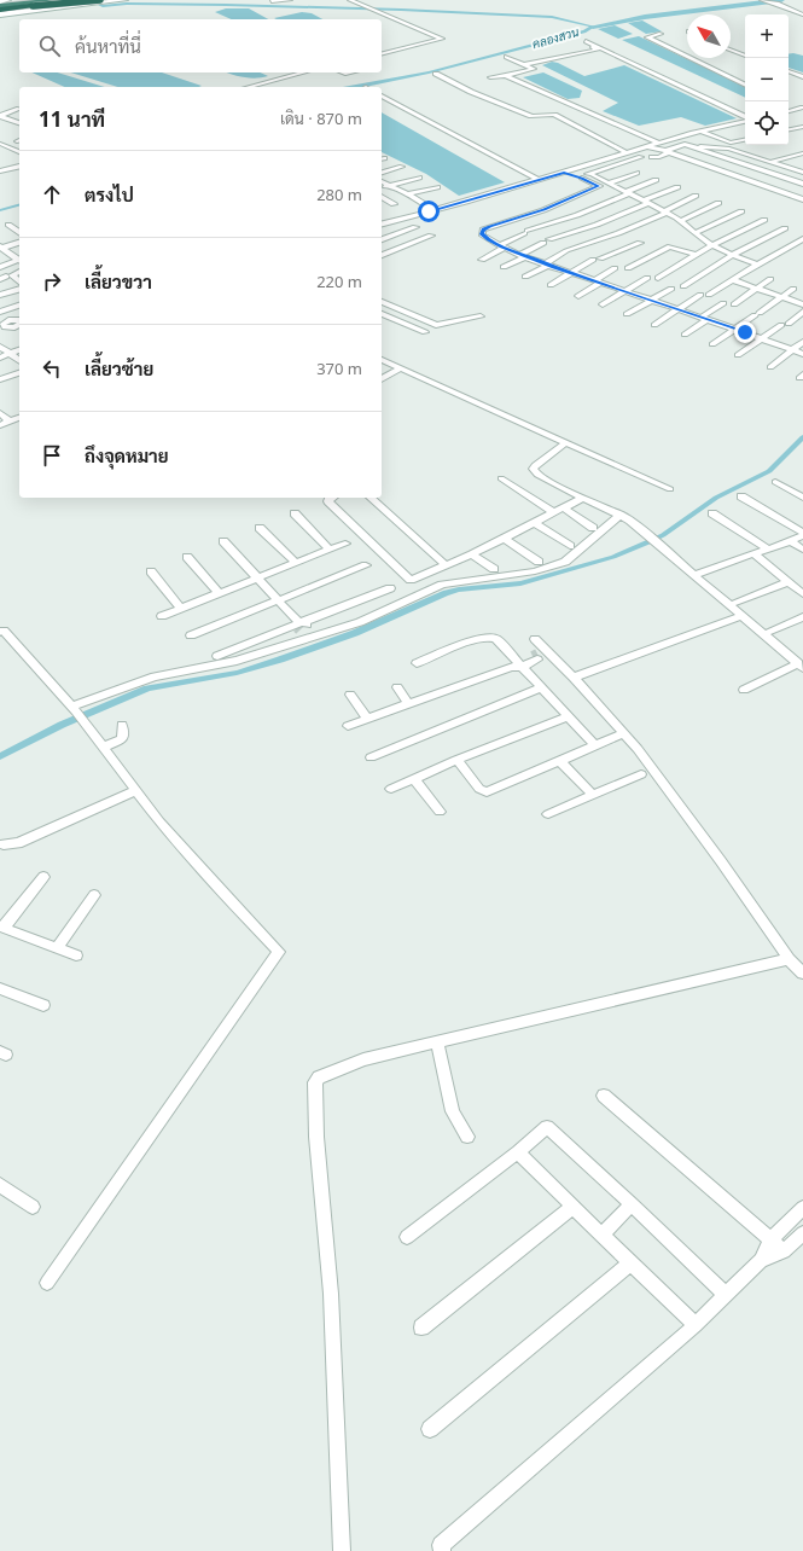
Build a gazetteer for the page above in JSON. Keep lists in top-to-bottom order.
{
  "water": ["คลองสวน"],
  "north": "top left",
  "page": {
    "map_buttons": ["+", "−"],
    "search": "ค้นหาที่นี่",
    "heading": ["11 นาที", "เดิน · 870 m"],
    "list": [
      ["ตรงไป", "280 m"],
      ["เลี้ยวขวา", "220 m"],
      ["เลี้ยวซ้าย", "370 m"],
      "ถึงจุดหมาย"
    ]
  }
}
